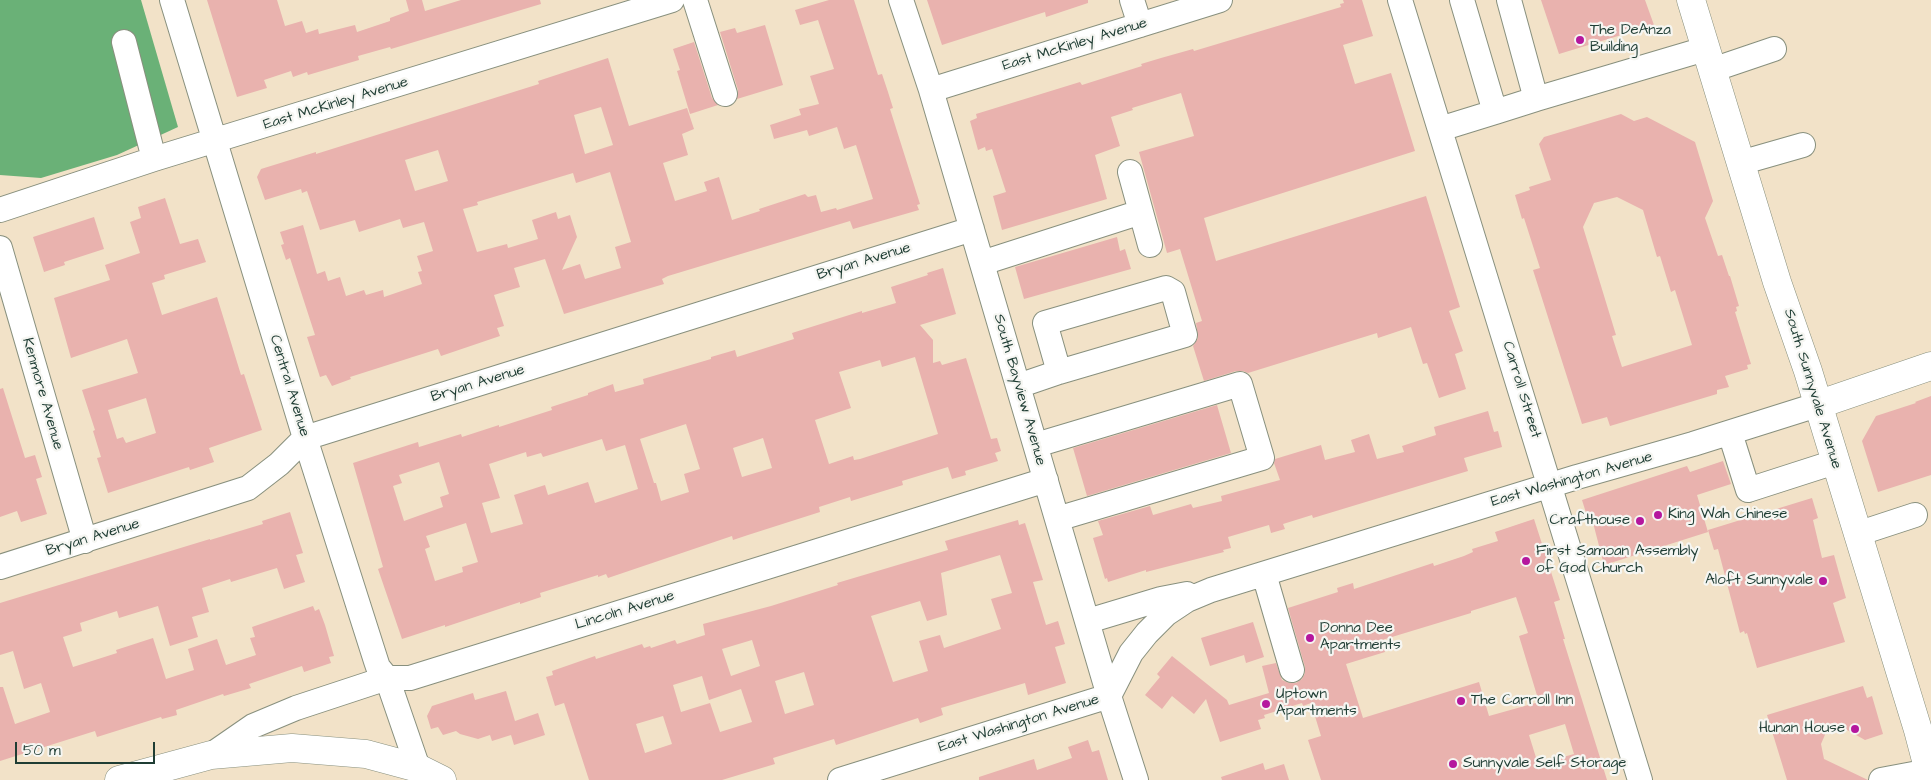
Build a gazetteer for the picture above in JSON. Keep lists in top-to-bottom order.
{
  "streets": {
    "main road": ["South Sunnyvale Avenue", "East Washington Avenue"],
    "street": [
      "East McKinley Avenue",
      "Bryan Avenue",
      "Central Avenue",
      "South Bayview Avenue",
      "Carroll Street",
      "Kenmore Avenue",
      "Lincoln Avenue"
    ]
  },
  "crossings": [
    ["East McKinley Avenue", "Central Avenue"],
    ["East McKinley Avenue", "South Bayview Avenue"],
    ["Bryan Avenue", "Central Avenue"],
    ["Bryan Avenue", "South Bayview Avenue"],
    ["Bryan Avenue", "Kenmore Avenue"],
    ["Central Avenue", "Lincoln Avenue"],
    ["South Sunnyvale Avenue", "East Washington Avenue"],
    ["South Bayview Avenue", "East Washington Avenue"],
    ["South Bayview Avenue", "Lincoln Avenue"],
    ["Carroll Street", "East Washington Avenue"]
  ],
  "places": [
    "The DeAnza Building",
    "King Wah Chinese",
    "Crafthouse",
    "First Samoan Assembly of God Church",
    "Aloft Sunnyvale",
    "Donna Dee Apartments",
    "The Carroll Inn",
    "Uptown Apartments",
    "Hunan House",
    "Sunnyvale Self Storage"
  ],
  "scale_bar": "50 m"
}
